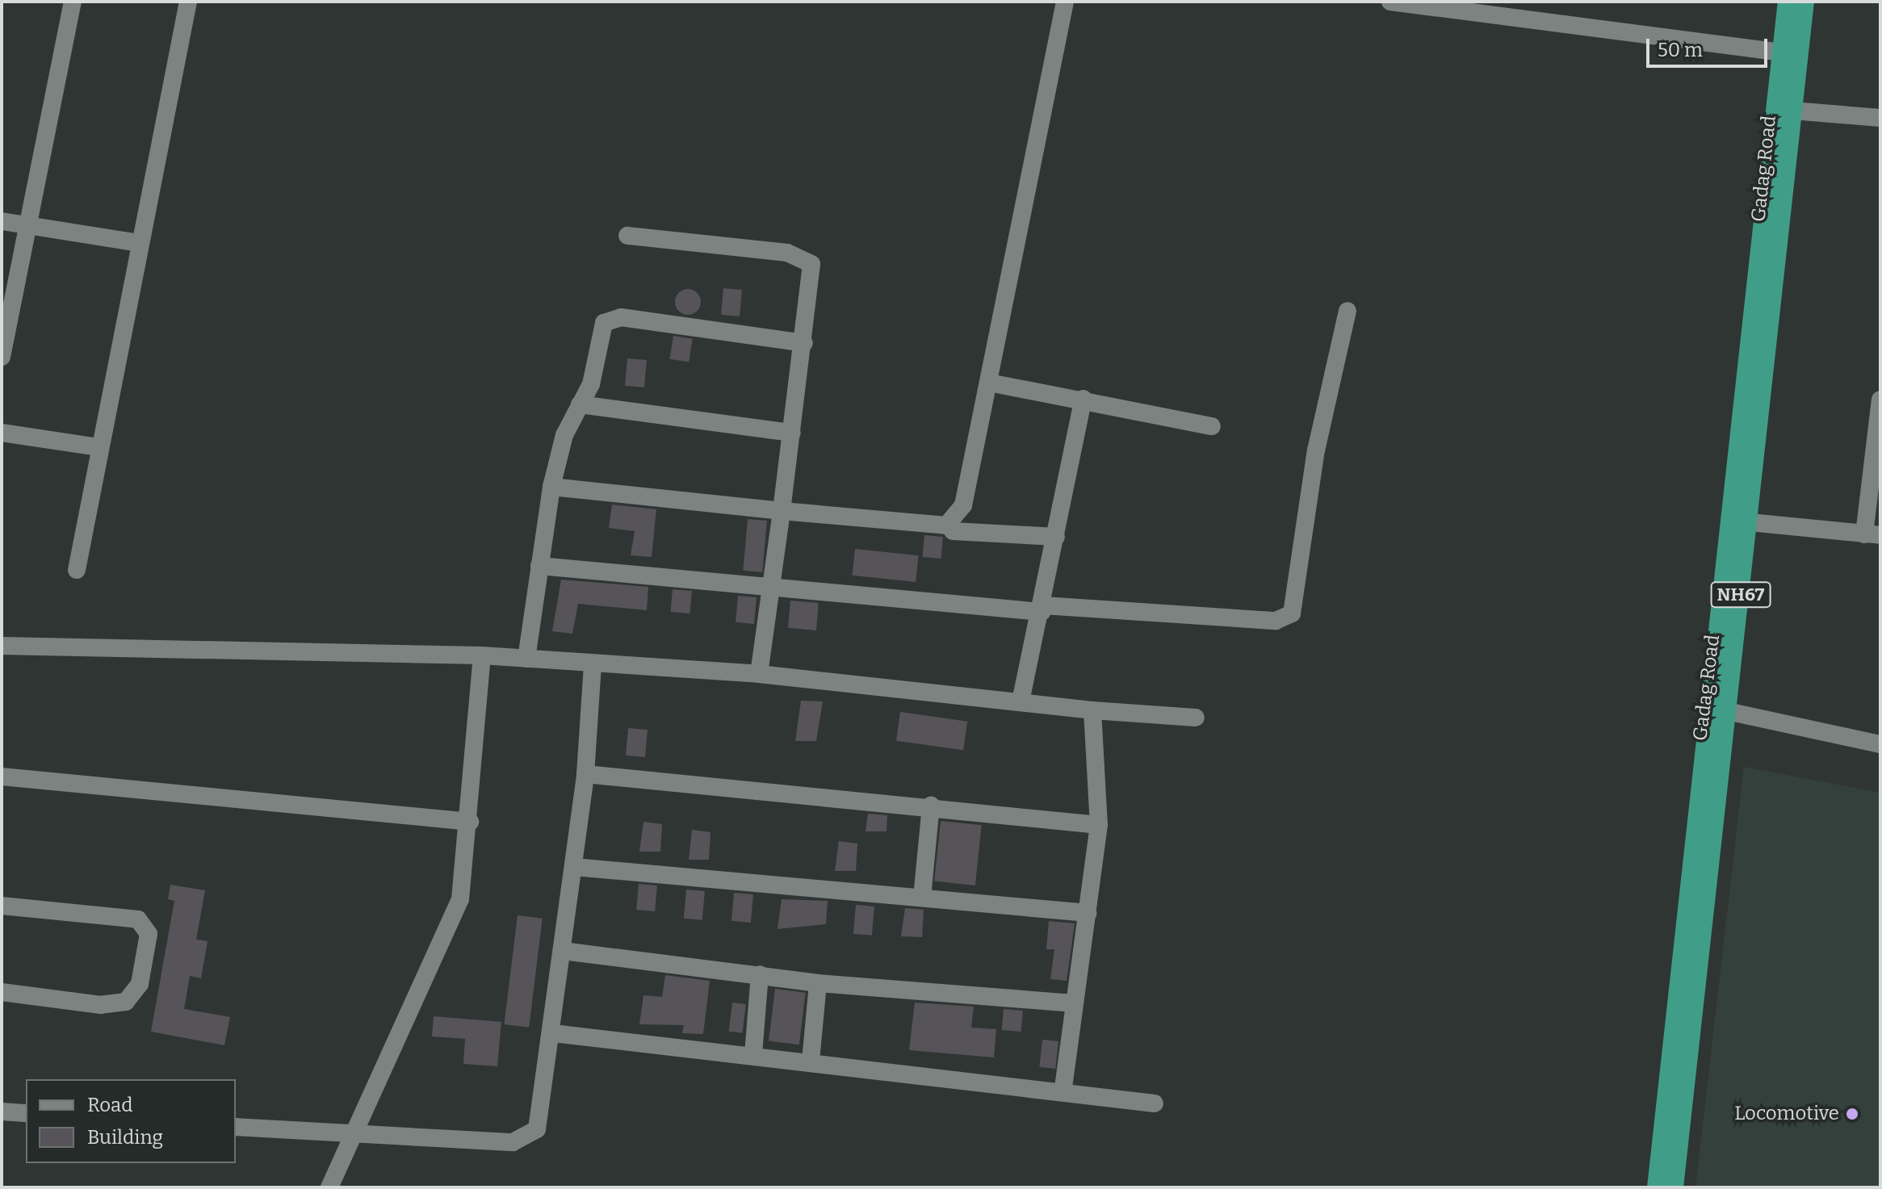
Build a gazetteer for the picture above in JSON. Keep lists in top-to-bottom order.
{
  "streets": {
    "highway": ["Gadag Road", "NH67"]
  },
  "places": ["Locomotive"],
  "legend": ["Road", "Building"],
  "scale_bar": "50 m"
}
